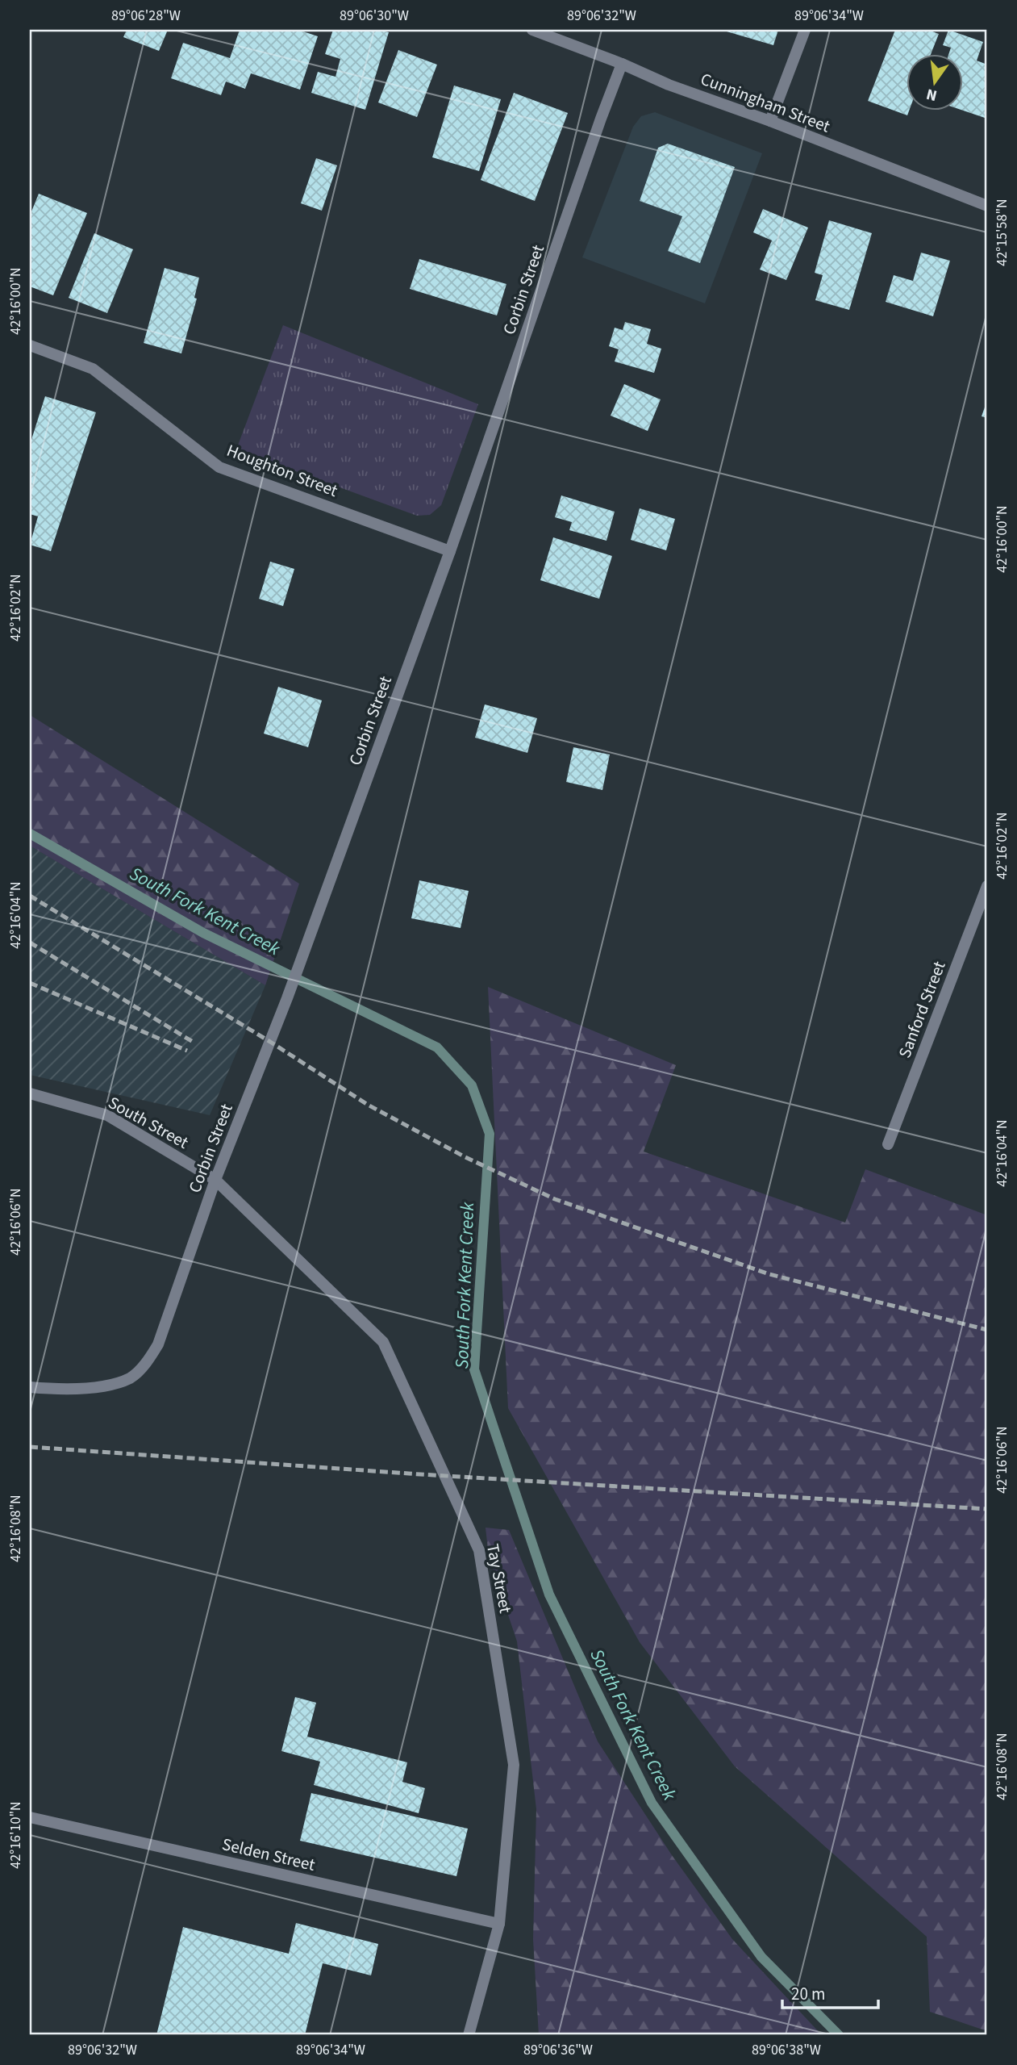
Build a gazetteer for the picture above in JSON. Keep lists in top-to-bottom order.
{
  "streets": {
    "street": [
      "Cunningham Street",
      "Corbin Street",
      "Houghton Street",
      "Sanford Street",
      "South Street",
      "Tay Street",
      "Selden Street"
    ]
  },
  "crossings": [
    ["Cunningham Street", "Corbin Street"],
    ["Corbin Street", "Houghton Street"],
    ["Corbin Street", "South Street"],
    ["Corbin Street", "Tay Street"],
    ["South Street", "Tay Street"],
    ["Tay Street", "Selden Street"]
  ],
  "water": ["South Fork Kent Creek"],
  "scale_bar": "20 m",
  "north": "bottom",
  "coordinates": [
    "89°06'28\"W",
    "89°06'30\"W",
    "89°06'32\"W",
    "89°06'34\"W",
    "42°15'58\"N",
    "42°16'00\"N",
    "42°16'02\"N",
    "42°16'04\"N",
    "42°16'06\"N",
    "42°16'08\"N",
    "42°16'10\"N",
    "89°06'36\"W",
    "89°06'38\"W"
  ]
}
